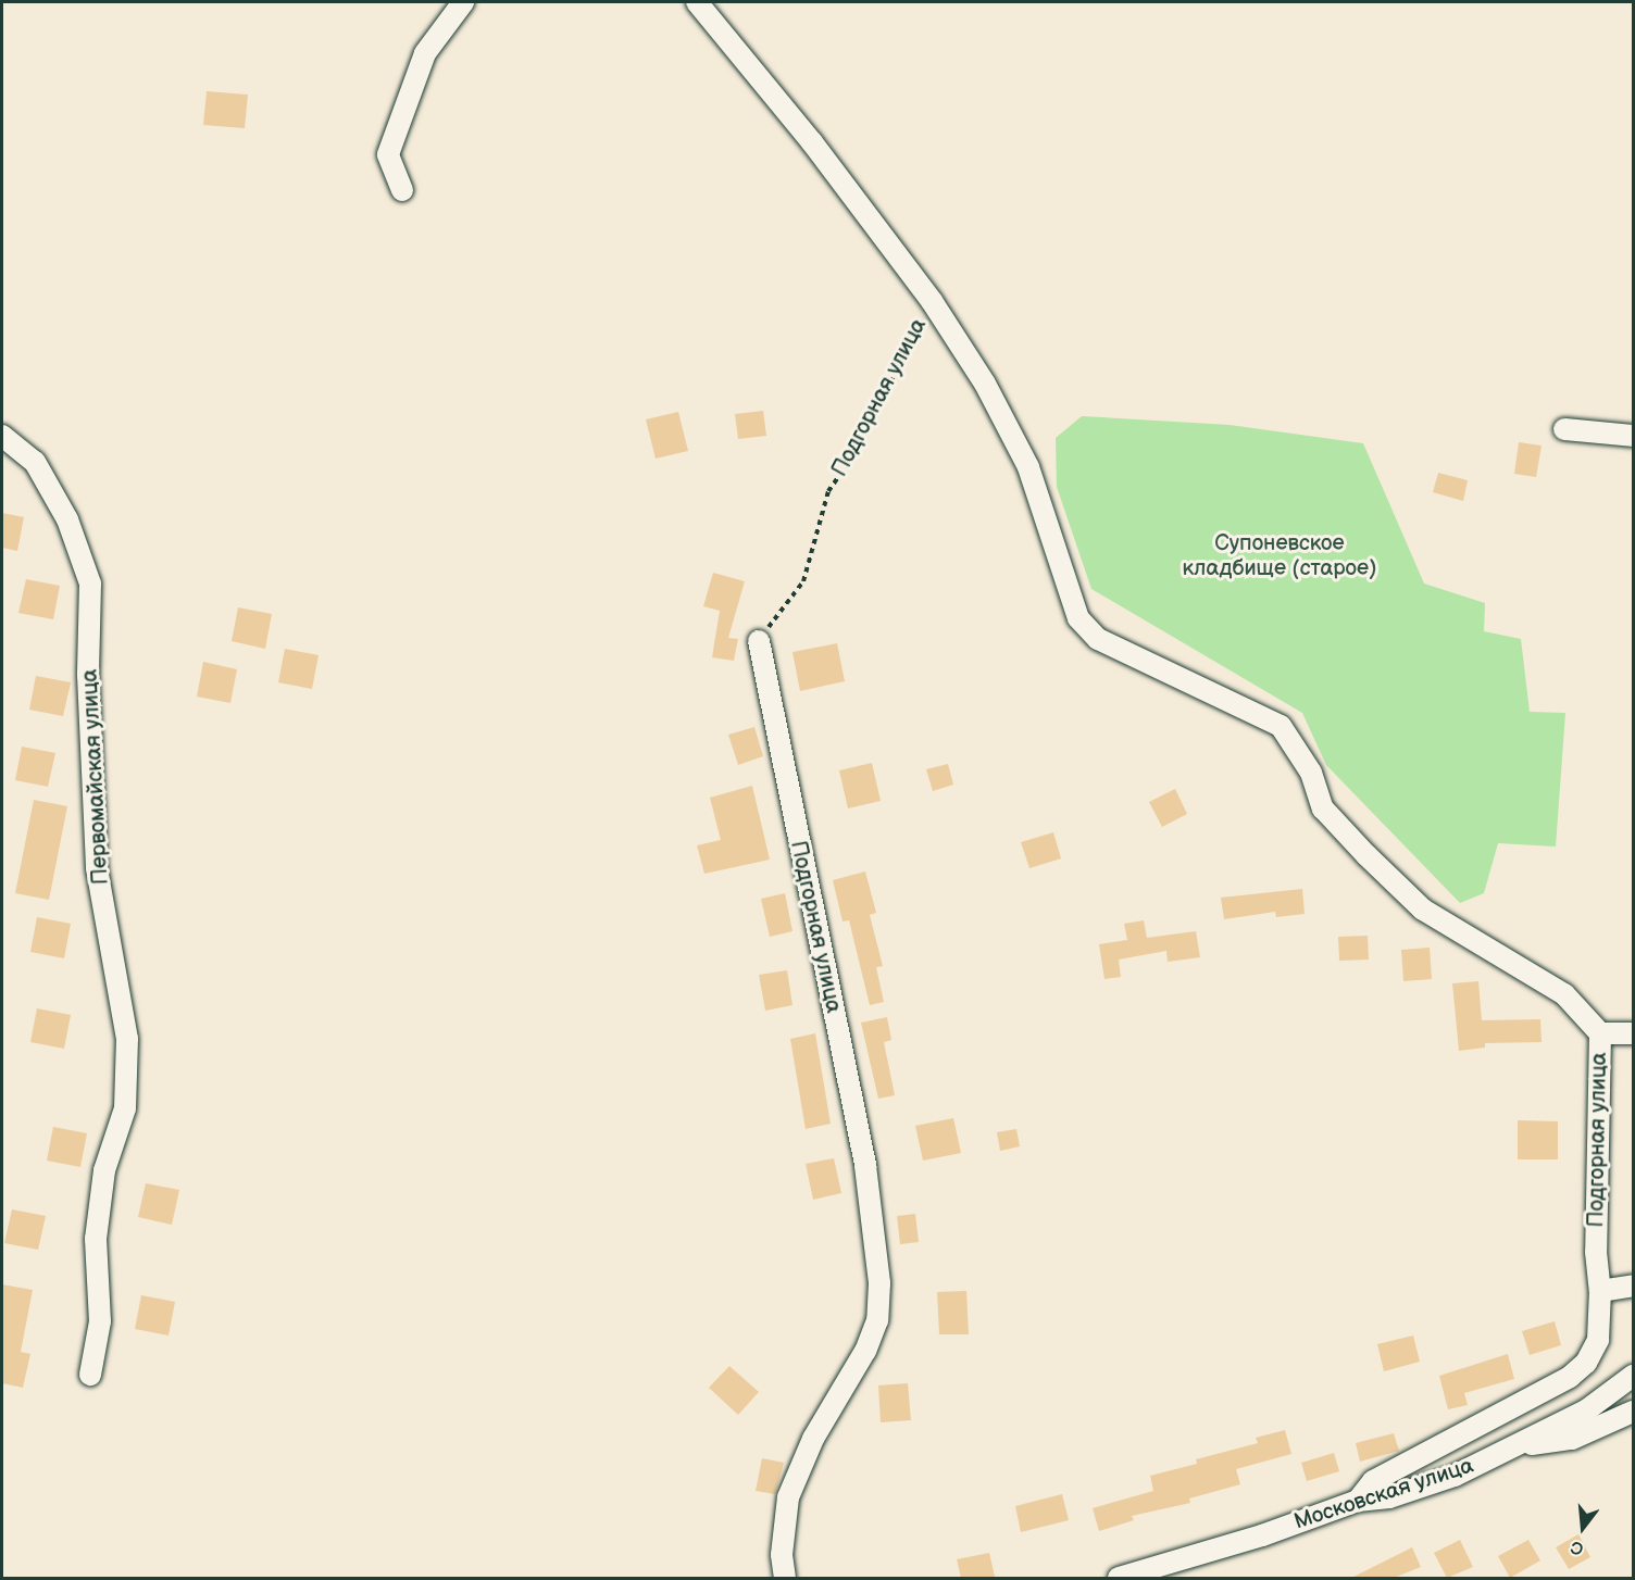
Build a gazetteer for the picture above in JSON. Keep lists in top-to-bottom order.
{
  "streets": {
    "street": ["Подгорная улица", "Первомайская улица", "Московская улица"]
  },
  "crossings": [
    ["Подгорная улица", "Московская улица"]
  ],
  "parks": ["Супоневское кладбище (старое)"],
  "north": "bottom"
}
